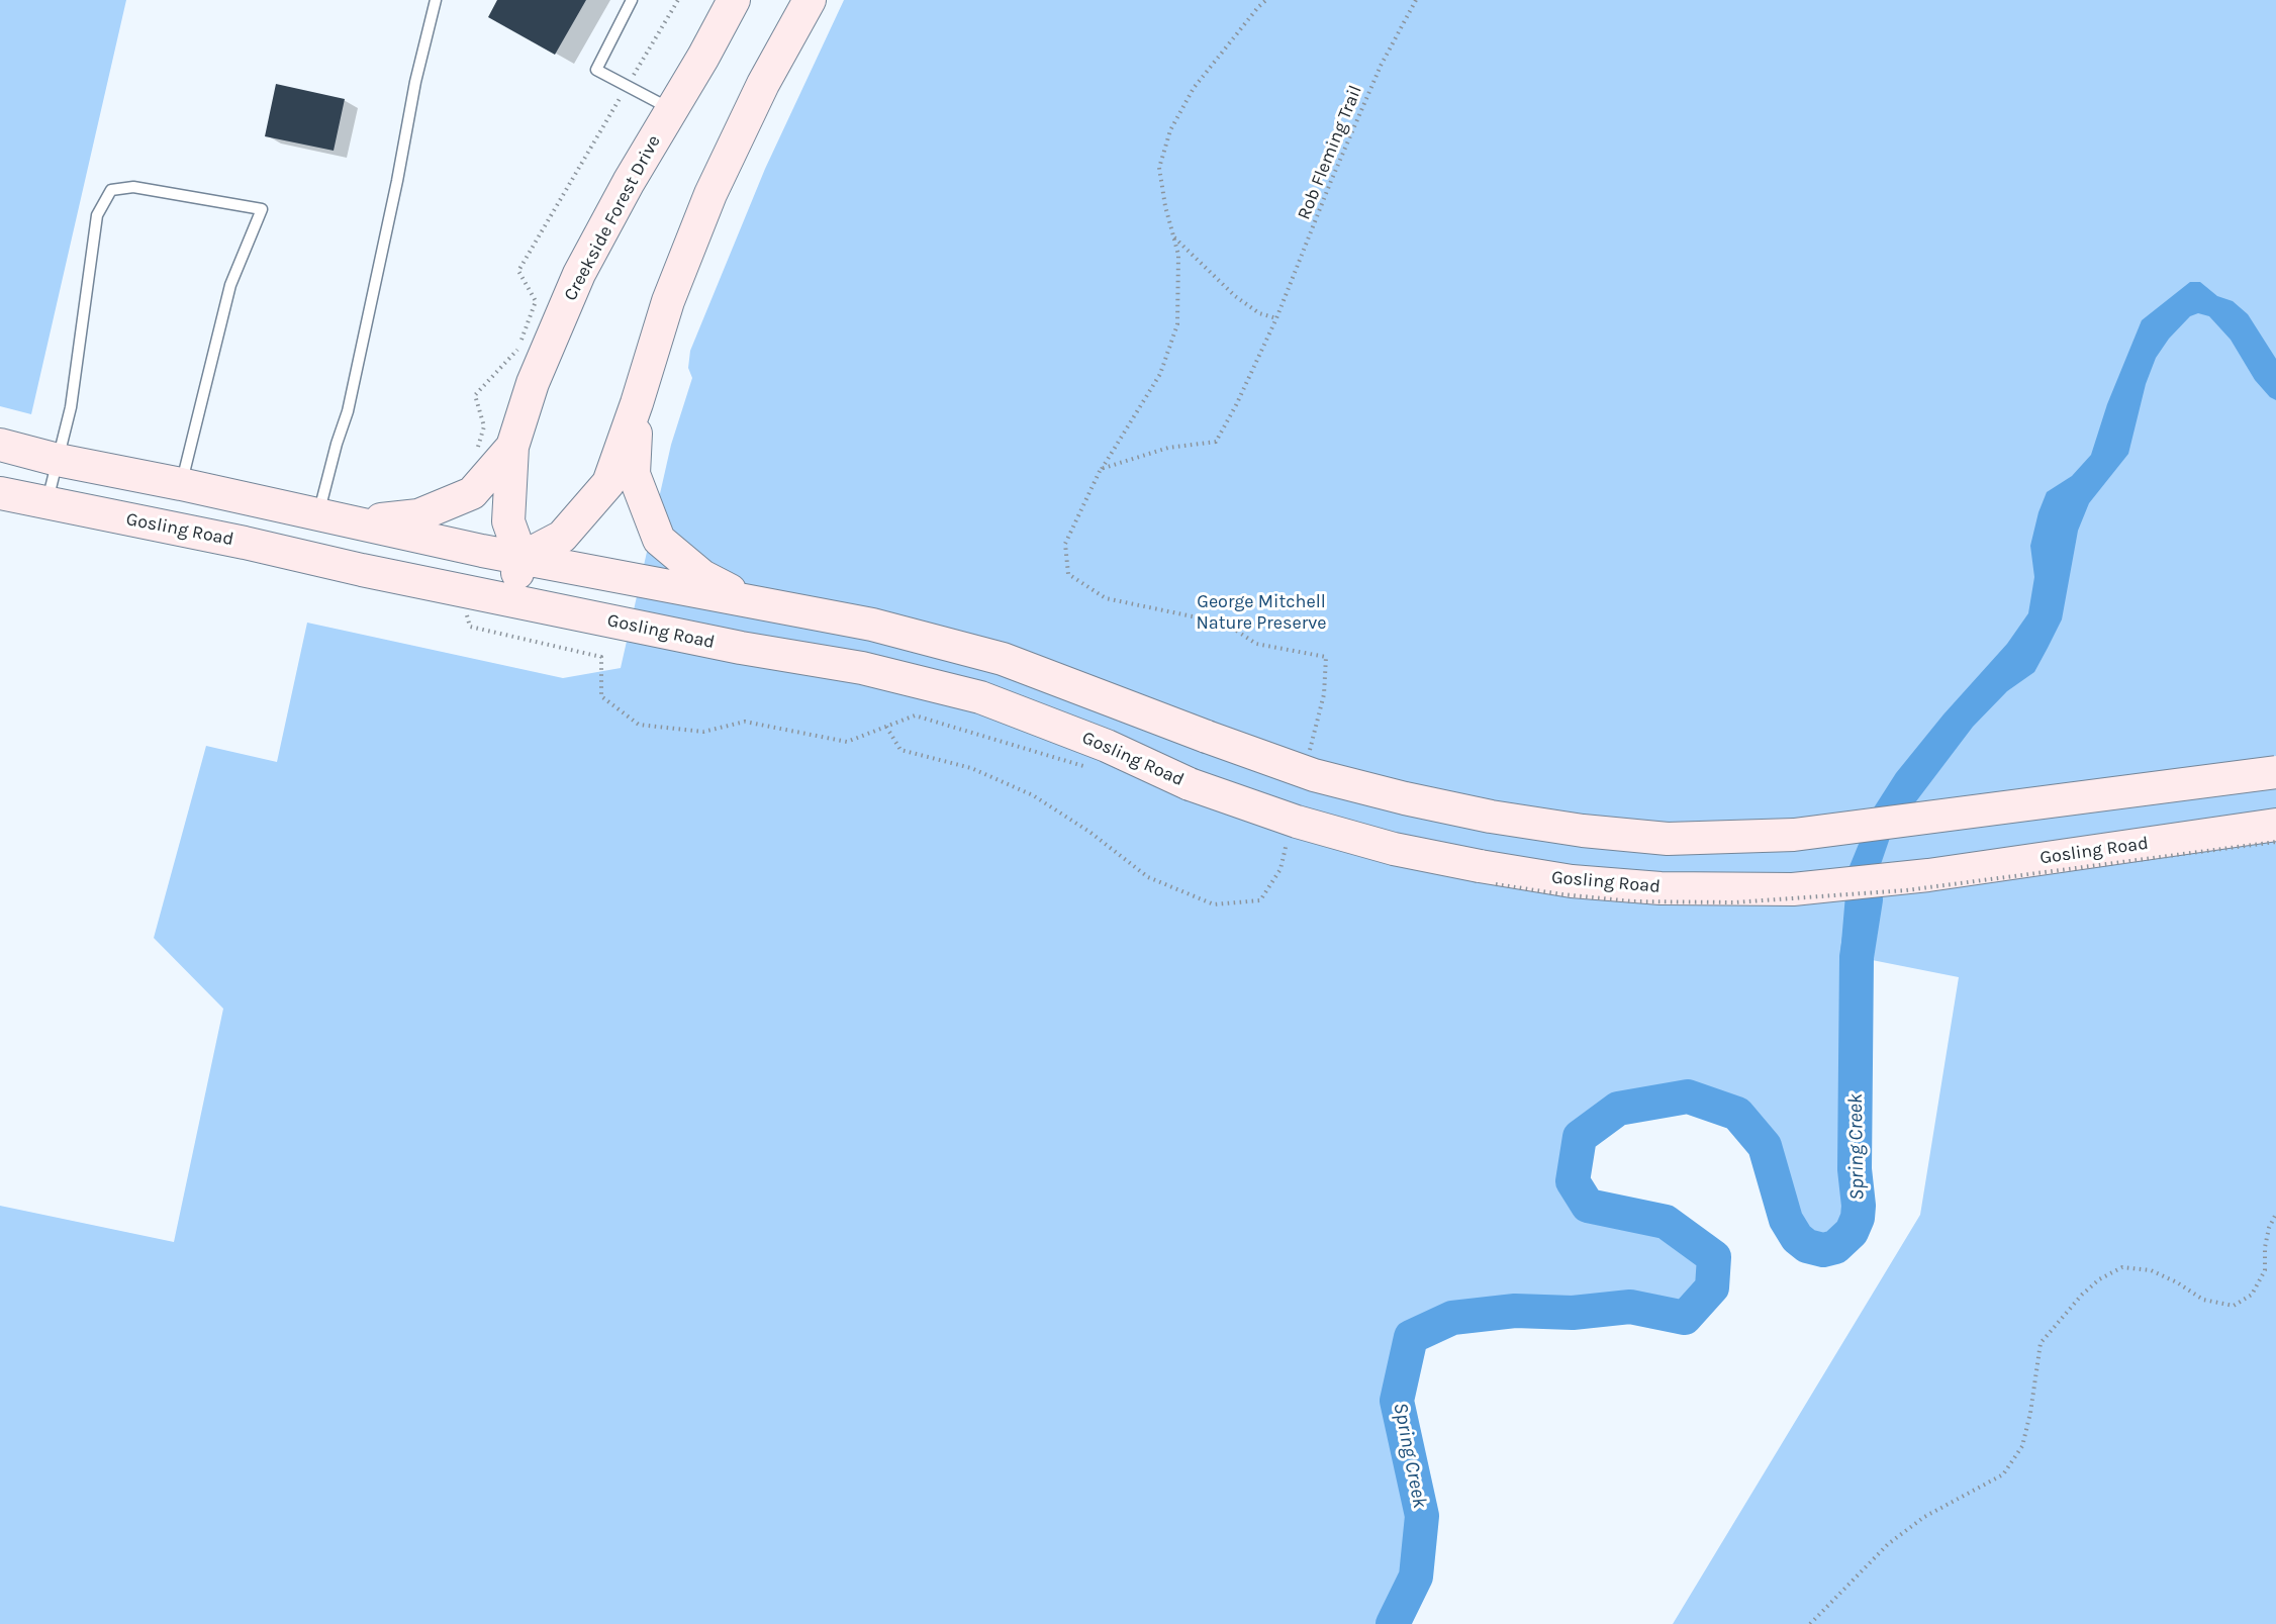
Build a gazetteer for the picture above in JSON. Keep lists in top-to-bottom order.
{
  "streets": {
    "main road": ["Creekside Forest Drive", "Gosling Road"],
    "path": ["Rob Fleming Trail"]
  },
  "water": ["Spring Creek"],
  "parks": ["George Mitchell Nature Preserve"]
}
